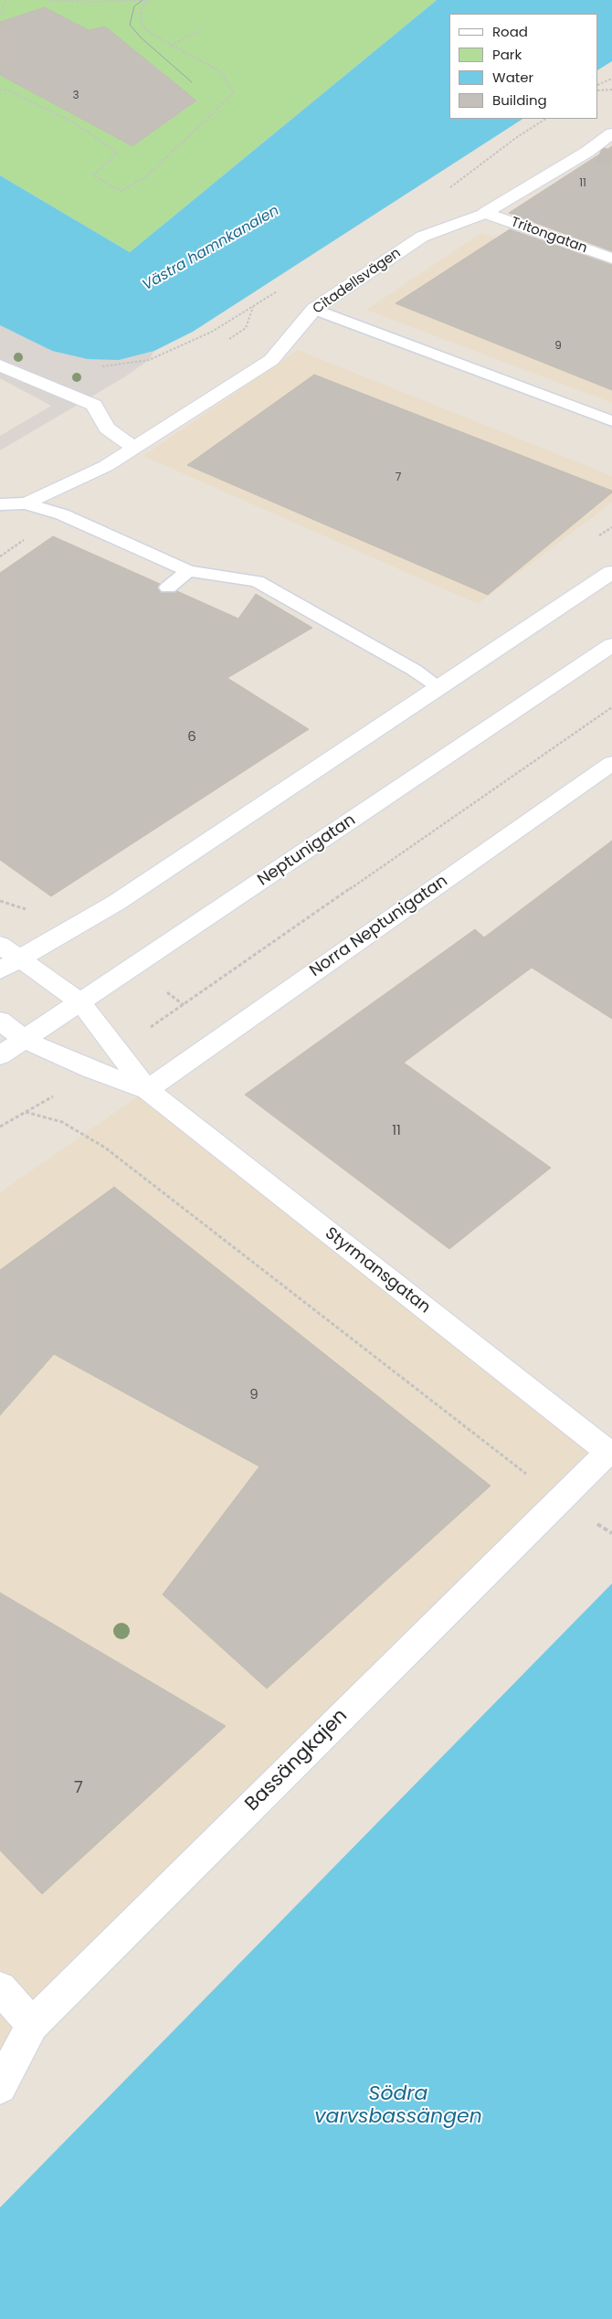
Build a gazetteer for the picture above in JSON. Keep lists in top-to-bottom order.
{
  "streets": {
    "street": [
      "Tritongatan",
      "Citadellsvägen",
      "Neptunigatan",
      "Norra Neptunigatan",
      "Styrmansgatan",
      "Bassängkajen"
    ]
  },
  "crossings": [
    ["Tritongatan", "Citadellsvägen"],
    ["Neptunigatan", "Styrmansgatan"],
    ["Norra Neptunigatan", "Styrmansgatan"],
    ["Styrmansgatan", "Bassängkajen"]
  ],
  "water": ["Västra hamnkanalen", "Södra varvsbassängen"],
  "house_numbers": [
    "3",
    "11",
    "9",
    "7",
    "6",
    "11",
    "9",
    "7"
  ],
  "legend": [
    "Road",
    "Park",
    "Water",
    "Building"
  ]
}
